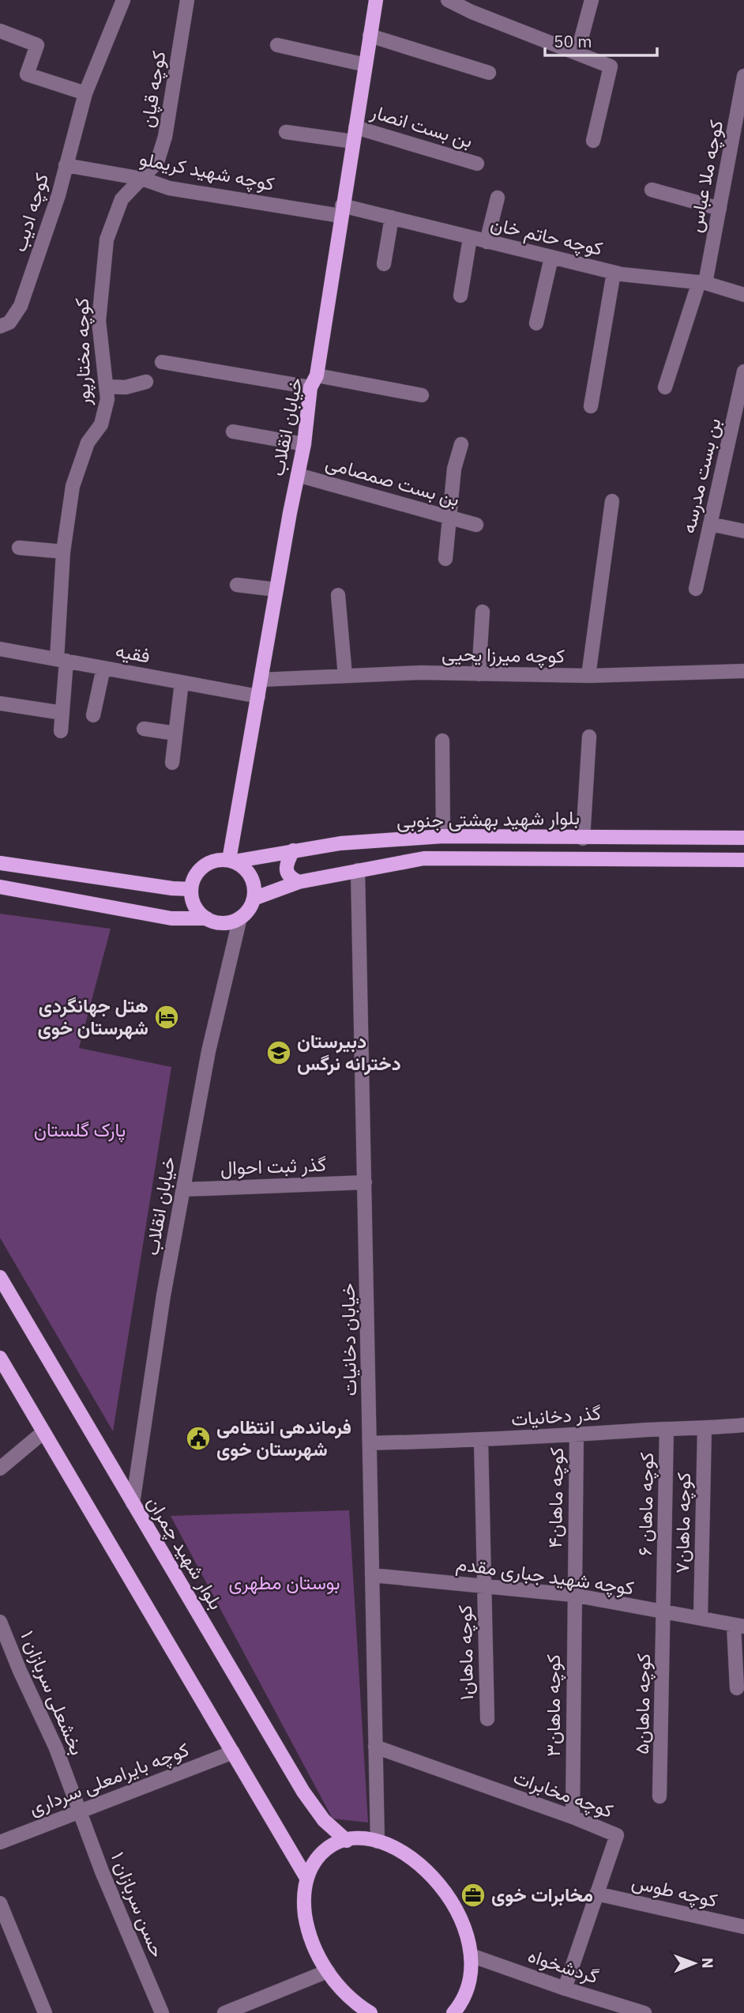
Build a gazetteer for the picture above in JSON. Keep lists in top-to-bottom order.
{
  "streets": {
    "main road": ["خیابان انقلاب", "بلوار شهید بهشتی جنوبی", "بلوار شهید چمران"],
    "street": [
      "کوچه قپان",
      "بن بست انصار",
      "کوچه شهید کریملو",
      "کوچه ملا عباس",
      "کوچه ادیب",
      "کوچه حاتم خان",
      "کوچه مختارپور",
      "بن بست مدرسه",
      "بن بست صمصامی",
      "فقیه",
      "کوچه میرزا یحیی",
      "گذر ثبت احوال",
      "خیابان دخانیات",
      "گذر دخانیات",
      "کوچه ماهان۴",
      "کوچه ماهان ۶",
      "کوچه ماهان۷",
      "کوچه شهید جباری مقدم",
      "کوچه ماهان۱",
      "بخشعلی سربازان ۱",
      "کوچه ماهان۵",
      "کوچه ماهان۳",
      "کوچه بایرامعلی سرداری",
      "کوچه مخابرات",
      "کوچه طوس",
      "حسن سربازان ۱",
      "گردشخواه"
    ]
  },
  "crossings": [
    ["کوچه قپان", "کوچه شهید کریملو"],
    ["کوچه قپان", "کوچه مختارپور"],
    ["بن بست انصار", "خیابان انقلاب"],
    ["کوچه شهید کریملو", "کوچه ادیب"],
    ["کوچه شهید کریملو", "کوچه حاتم خان"],
    ["کوچه شهید کریملو", "کوچه مختارپور"],
    ["کوچه شهید کریملو", "خیابان انقلاب"],
    ["کوچه ملا عباس", "کوچه حاتم خان"],
    ["کوچه حاتم خان", "خیابان انقلاب"],
    ["کوچه مختارپور", "فقیه"],
    ["خیابان انقلاب", "بن بست صمصامی"],
    ["خیابان انقلاب", "فقیه"],
    ["خیابان انقلاب", "کوچه میرزا یحیی"],
    ["خیابان انقلاب", "بلوار شهید بهشتی جنوبی"],
    ["خیابان انقلاب", "گذر ثبت احوال"],
    ["خیابان انقلاب", "بلوار شهید چمران"],
    ["بلوار شهید بهشتی جنوبی", "خیابان دخانیات"],
    ["گذر ثبت احوال", "خیابان دخانیات"],
    ["خیابان دخانیات", "گذر دخانیات"],
    ["خیابان دخانیات", "کوچه شهید جباری مقدم"],
    ["خیابان دخانیات", "کوچه مخابرات"],
    ["گذر دخانیات", "کوچه ماهان۴"],
    ["گذر دخانیات", "کوچه ماهان ۶"],
    ["گذر دخانیات", "کوچه ماهان۷"],
    ["گذر دخانیات", "کوچه ماهان۱"],
    ["کوچه ماهان۴", "کوچه شهید جباری مقدم"],
    ["کوچه ماهان۴", "کوچه ماهان۳"],
    ["کوچه ماهان ۶", "کوچه شهید جباری مقدم"],
    ["کوچه ماهان ۶", "کوچه ماهان۵"],
    ["کوچه ماهان۷", "کوچه شهید جباری مقدم"],
    ["کوچه شهید جباری مقدم", "کوچه ماهان۱"],
    ["کوچه شهید جباری مقدم", "کوچه ماهان۵"],
    ["کوچه شهید جباری مقدم", "کوچه ماهان۳"],
    ["بخشعلی سربازان ۱", "کوچه بایرامعلی سرداری"],
    ["بخشعلی سربازان ۱", "حسن سربازان ۱"],
    ["کوچه ماهان۳", "کوچه مخابرات"],
    ["کوچه بایرامعلی سرداری", "حسن سربازان ۱"],
    ["کوچه مخابرات", "کوچه طوس"],
    ["کوچه مخابرات", "گردشخواه"]
  ],
  "parks": ["پارک گلستان", "بوستان مطهری"],
  "places": {
    "hotel": ["هتل جهانگردی شهرستان خوی"],
    "school or university": ["دبیرستان دخترانه نرگس"],
    "public building": ["فرماندهی انتظامی شهرستان خوی"],
    "office": ["مخابرات خوی"]
  },
  "scale_bar": "50 m",
  "north": "right"
}
